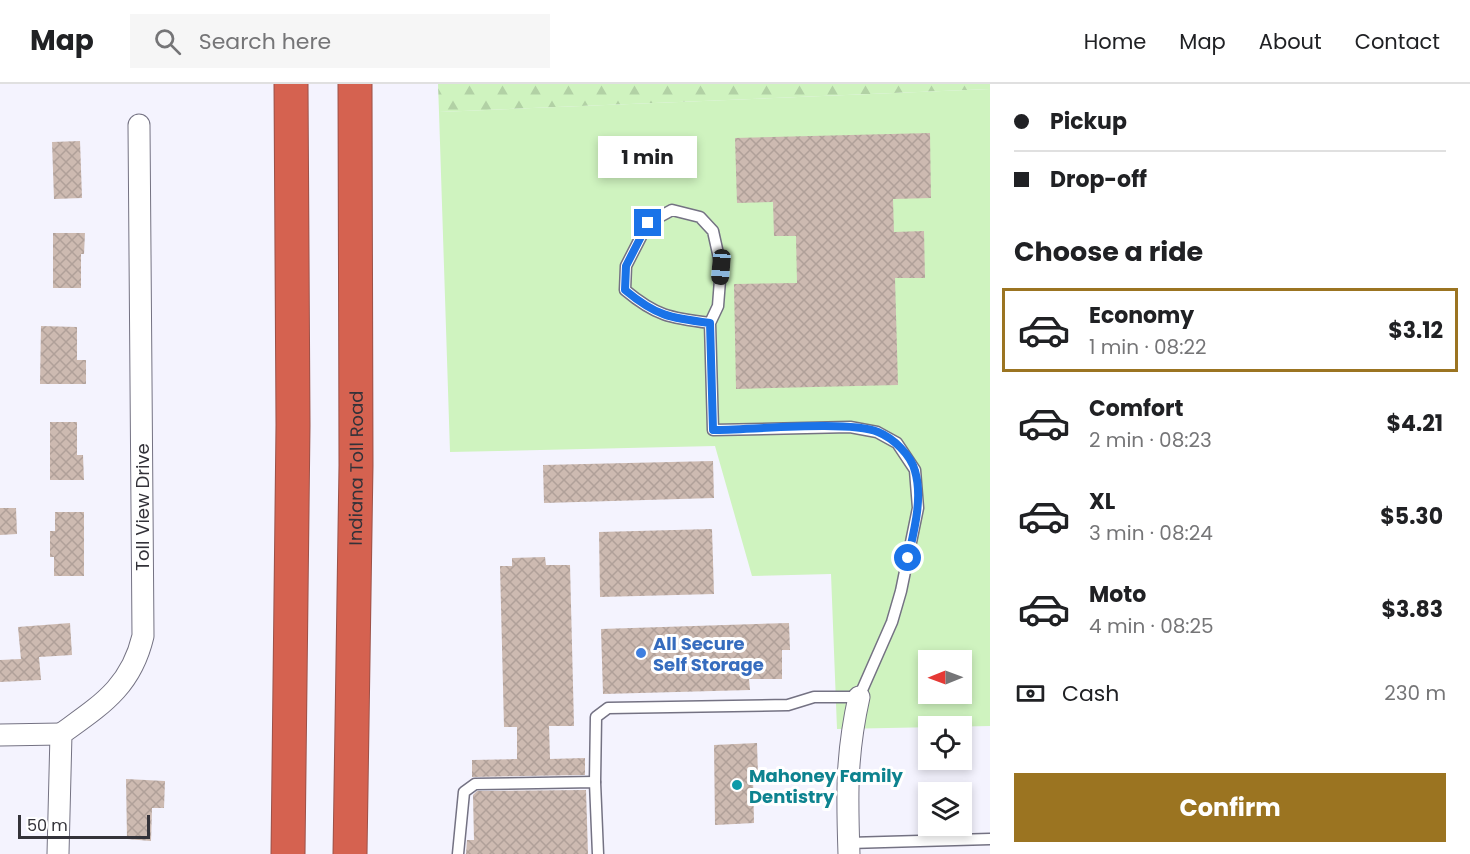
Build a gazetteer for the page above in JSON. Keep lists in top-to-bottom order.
{
  "streets": {
    "highway": ["Indiana Toll Road"],
    "street": ["Toll View Drive"]
  },
  "places": ["All Secure Self Storage", "Mahoney Family Dentistry"],
  "scale_bar": "50 m",
  "north": "left",
  "page": {
    "header": "Map",
    "search": "Search here",
    "nav": [
      "Home",
      "Map",
      "About",
      "Contact"
    ],
    "banner": ["Pickup", "Drop-off"],
    "bubble": "1 min",
    "heading": "Choose a ride",
    "list": [
      {
        "name": "Economy",
        "note": "1 min · 08:22",
        "value": "$3.12"
      },
      {
        "name": "Comfort",
        "note": "2 min · 08:23",
        "value": "$4.21"
      },
      {
        "name": "XL",
        "note": "3 min · 08:24",
        "value": "$5.30"
      },
      {
        "name": "Moto",
        "note": "4 min · 08:25",
        "value": "$3.83"
      }
    ],
    "pay": ["Cash", "230 m"],
    "buttons": "Confirm",
    "scale": "50 m"
  }
}
